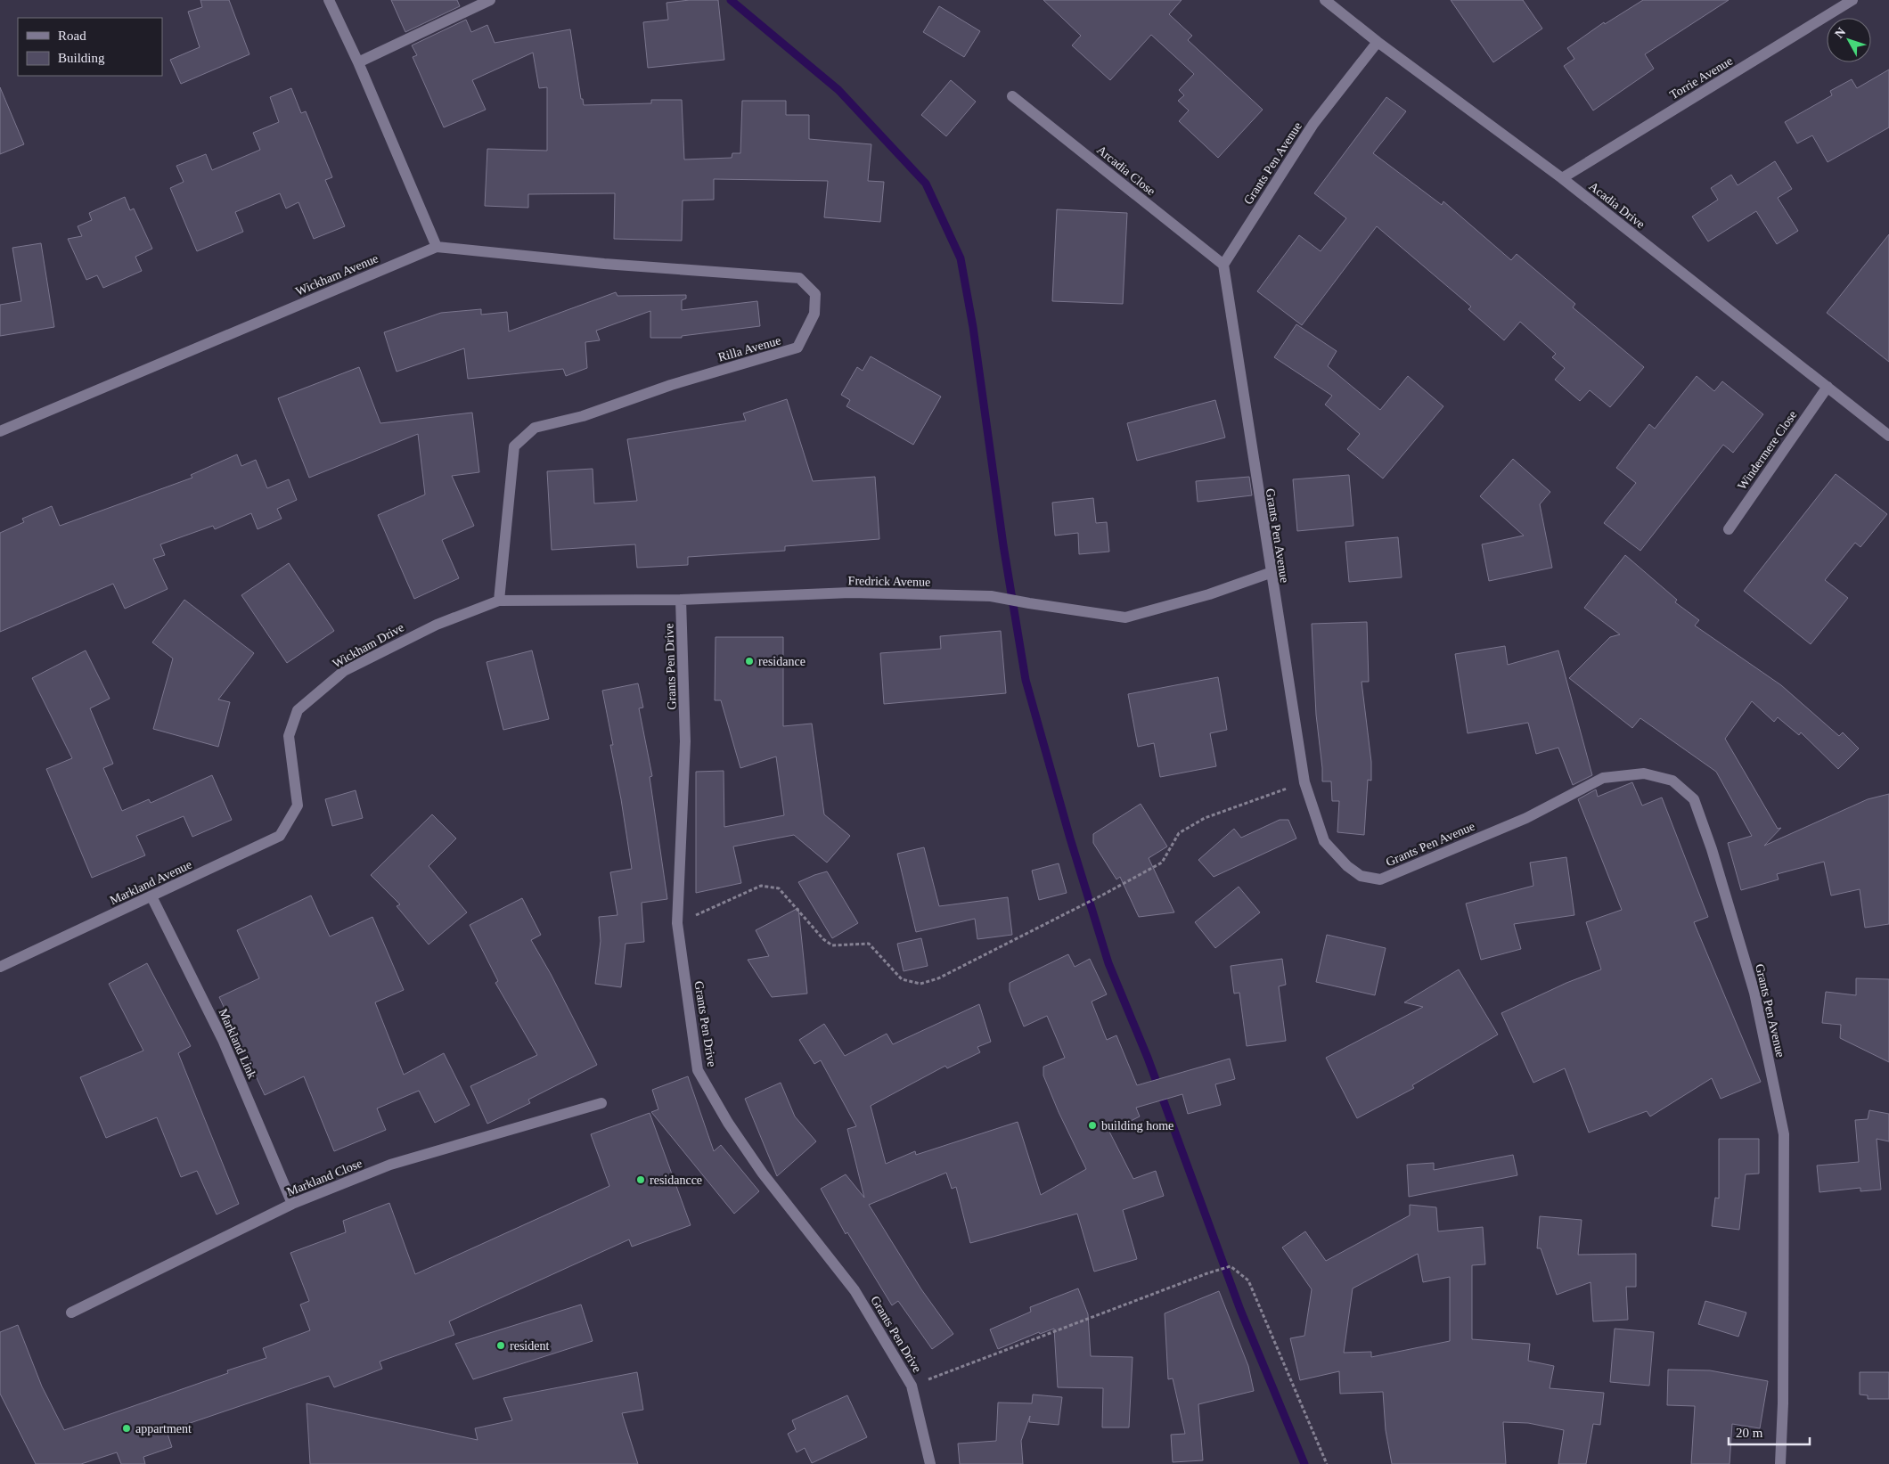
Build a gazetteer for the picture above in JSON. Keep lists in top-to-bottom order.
{
  "streets": {
    "street": [
      "Torrie Avenue",
      "Grants Pen Avenue",
      "Arcadia Close",
      "Acadia Drive",
      "Wickham Avenue",
      "Rilla Avenue",
      "Windermere Close",
      "Fredrick Avenue",
      "Wickham Drive",
      "Grants Pen Drive",
      "Markland Avenue",
      "Markland Link",
      "Markland Close"
    ]
  },
  "crossings": [
    ["Torrie Avenue", "Acadia Drive"],
    ["Grants Pen Avenue", "Arcadia Close"],
    ["Grants Pen Avenue", "Acadia Drive"],
    ["Grants Pen Avenue", "Fredrick Avenue"],
    ["Acadia Drive", "Windermere Close"],
    ["Wickham Avenue", "Rilla Avenue"],
    ["Rilla Avenue", "Fredrick Avenue"],
    ["Rilla Avenue", "Wickham Drive"],
    ["Fredrick Avenue", "Wickham Drive"],
    ["Fredrick Avenue", "Grants Pen Drive"],
    ["Wickham Drive", "Markland Avenue"],
    ["Markland Avenue", "Markland Link"],
    ["Markland Link", "Markland Close"]
  ],
  "places": [
    "residance",
    "building home",
    "residancce",
    "resident",
    "appartment"
  ],
  "legend": ["Road", "Building"],
  "scale_bar": "20 m",
  "north": "top left"
}
